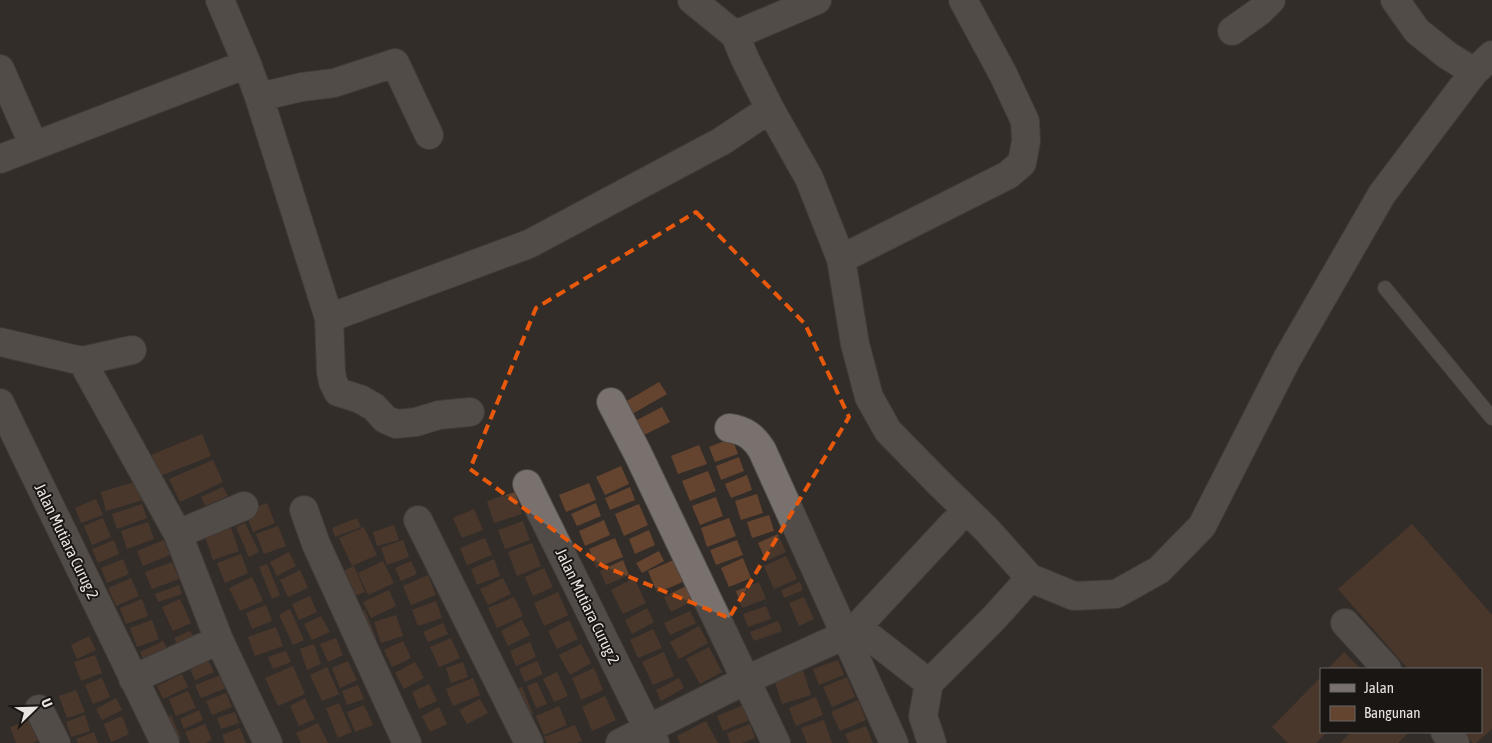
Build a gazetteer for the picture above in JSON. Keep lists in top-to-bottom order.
{
  "streets": {
    "street": ["Jalan Mutiara Curug 2"]
  },
  "legend": ["Jalan", "Bangunan"],
  "north": "top right"
}
